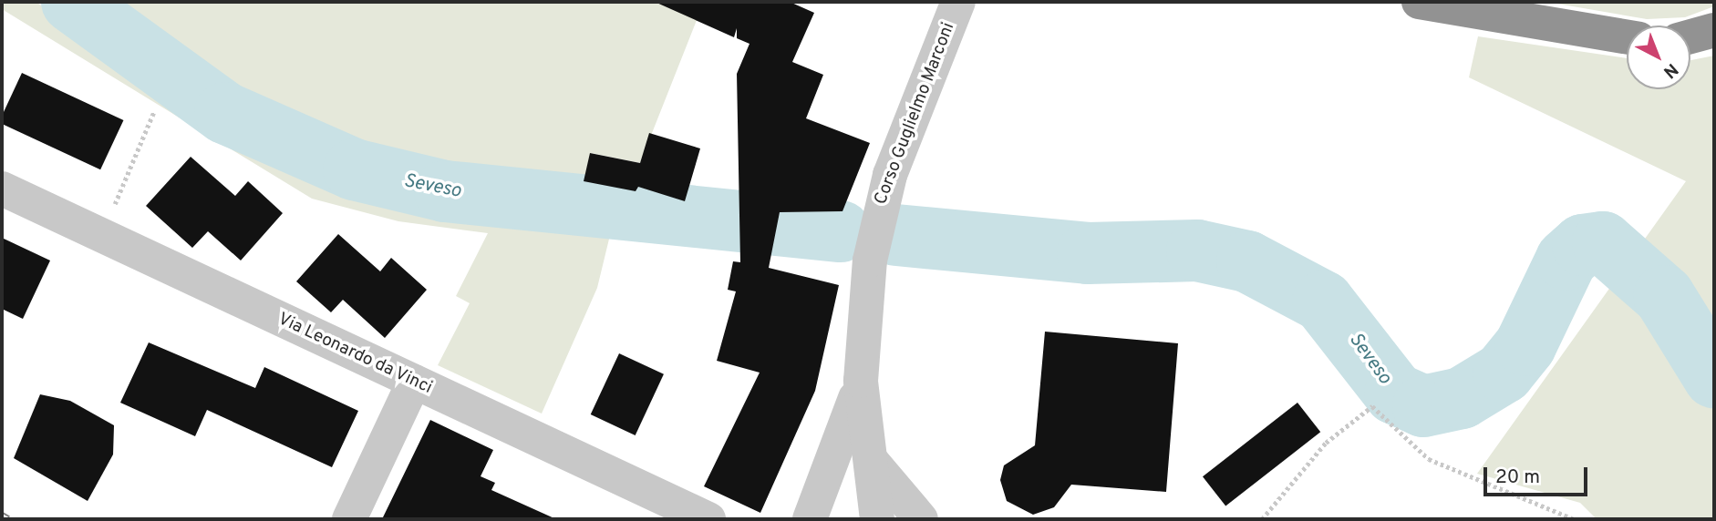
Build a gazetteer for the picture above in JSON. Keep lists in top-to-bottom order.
{
  "streets": {
    "street": ["Corso Guglielmo Marconi", "Via Leonardo da Vinci"]
  },
  "water": ["Seveso"],
  "scale_bar": "20 m",
  "north": "bottom right"
}
